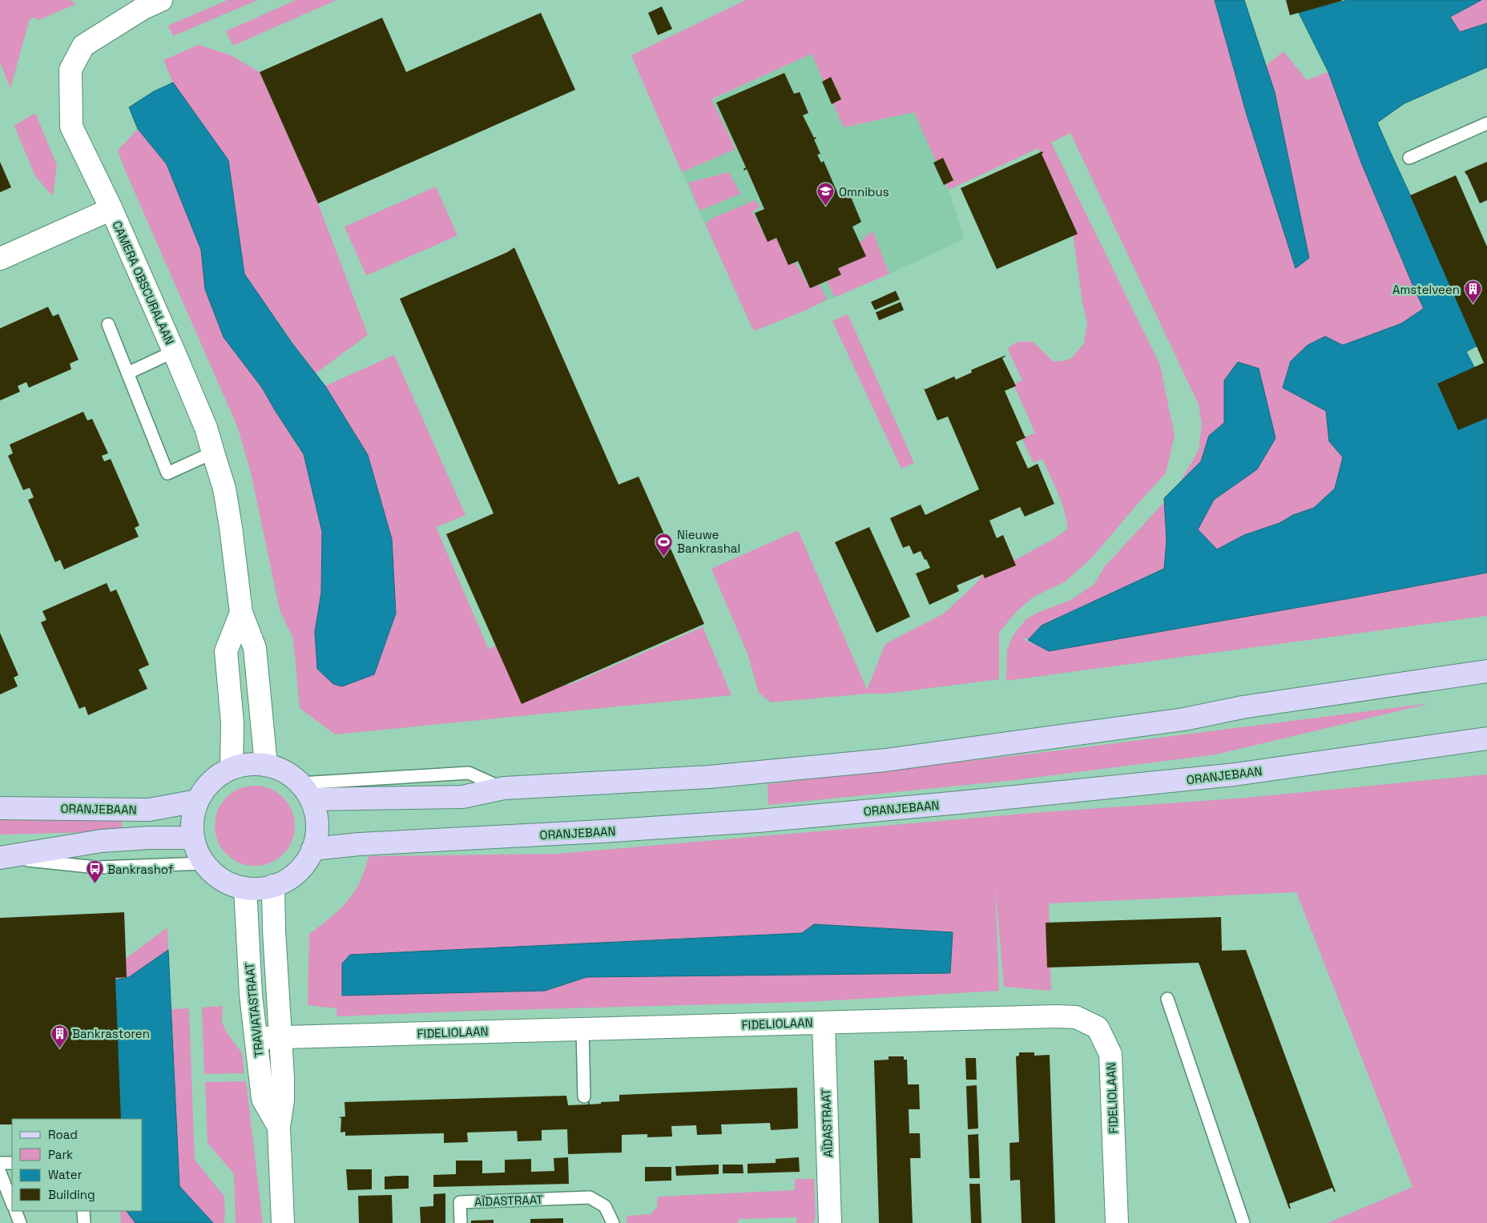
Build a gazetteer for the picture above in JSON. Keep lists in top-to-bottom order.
{
  "streets": {
    "main road": ["ORANJEBAAN"],
    "street": [
      "CAMERA OBSCURALAAN",
      "TRAVIATASTRAAT",
      "FIDELIOLAAN",
      "AÏDASTRAAT"
    ]
  },
  "crossings": [
    ["CAMERA OBSCURALAAN", "ORANJEBAAN"],
    ["CAMERA OBSCURALAAN", "TRAVIATASTRAAT"],
    ["ORANJEBAAN", "TRAVIATASTRAAT"],
    ["TRAVIATASTRAAT", "FIDELIOLAAN"],
    ["FIDELIOLAAN", "AÏDASTRAAT"]
  ],
  "places": {
    "school or university": ["Omnibus"],
    "building": ["Amstelveen", "Bankrastoren"],
    "sports": ["Nieuwe Bankrashal"],
    "bus stop": ["Bankrashof"]
  },
  "legend": [
    "Road",
    "Park",
    "Water",
    "Building"
  ]
}
